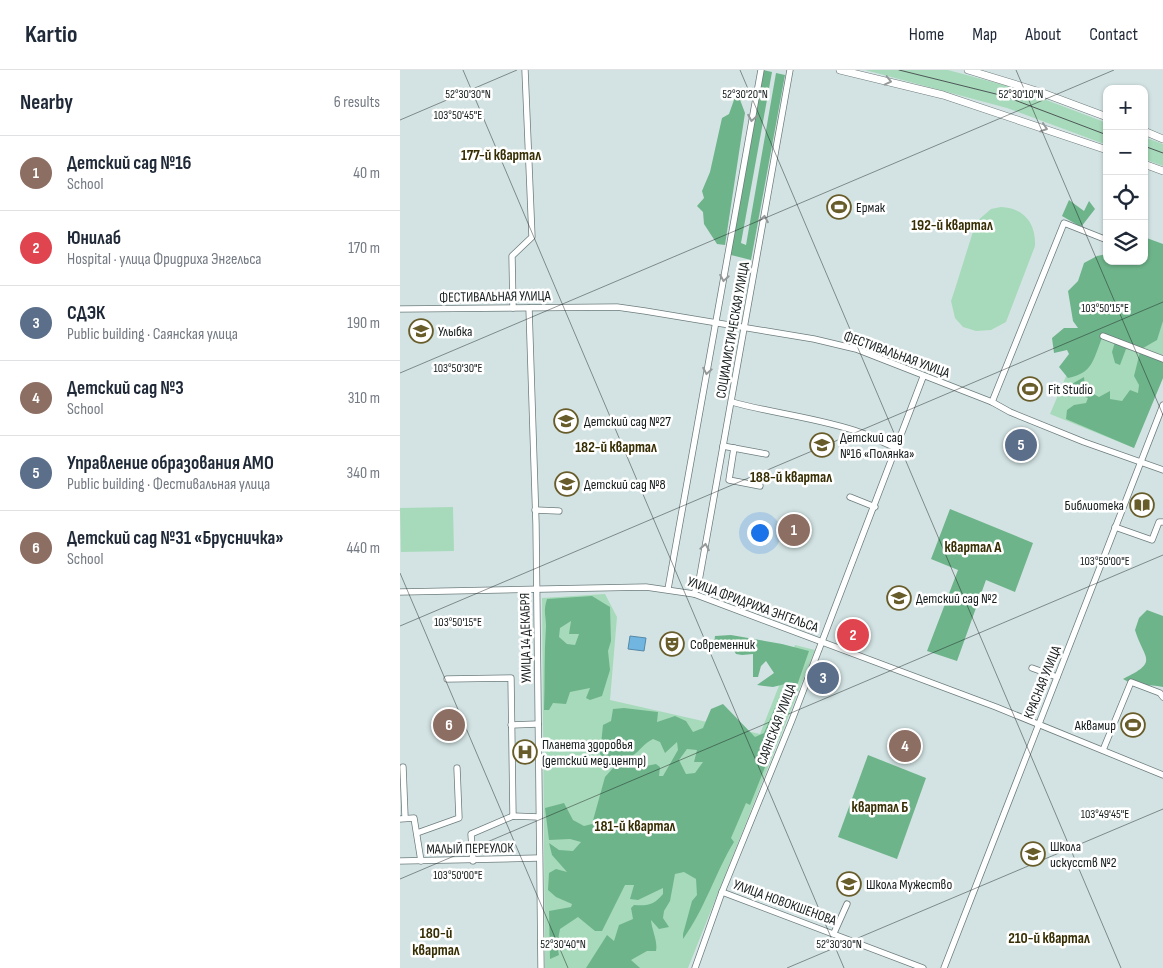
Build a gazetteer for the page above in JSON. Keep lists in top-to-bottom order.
{
  "streets": {
    "street": [
      "ФЕСТИВАЛЬНАЯ УЛИЦА",
      "СОЦИАЛИСТИЧЕСКАЯ УЛИЦА",
      "УЛИЦА ФРИДРИХА ЭНГЕЛЬСА",
      "УЛИЦА 14 ДЕКАБРЯ",
      "КРАСНАЯ УЛИЦА",
      "САЯНСКАЯ УЛИЦА",
      "МАЛЫЙ ПЕРЕУЛОК",
      "УЛИЦА НОВОКШЕНОВА"
    ]
  },
  "crossings": [
    ["ФЕСТИВАЛЬНАЯ УЛИЦА", "СОЦИАЛИСТИЧЕСКАЯ УЛИЦА"],
    ["ФЕСТИВАЛЬНАЯ УЛИЦА", "УЛИЦА 14 ДЕКАБРЯ"],
    ["ФЕСТИВАЛЬНАЯ УЛИЦА", "КРАСНАЯ УЛИЦА"],
    ["ФЕСТИВАЛЬНАЯ УЛИЦА", "САЯНСКАЯ УЛИЦА"],
    ["СОЦИАЛИСТИЧЕСКАЯ УЛИЦА", "УЛИЦА ФРИДРИХА ЭНГЕЛЬСА"],
    ["УЛИЦА ФРИДРИХА ЭНГЕЛЬСА", "УЛИЦА 14 ДЕКАБРЯ"],
    ["УЛИЦА ФРИДРИХА ЭНГЕЛЬСА", "КРАСНАЯ УЛИЦА"],
    ["УЛИЦА ФРИДРИХА ЭНГЕЛЬСА", "САЯНСКАЯ УЛИЦА"],
    ["УЛИЦА 14 ДЕКАБРЯ", "МАЛЫЙ ПЕРЕУЛОК"],
    ["САЯНСКАЯ УЛИЦА", "УЛИЦА НОВОКШЕНОВА"]
  ],
  "districts": [
    "177-й квартал",
    "192-й квартал",
    "182-й квартал",
    "188-й квартал",
    "квартал А",
    "квартал Б",
    "181-й квартал",
    "180-й квартал",
    "210-й квартал"
  ],
  "places": {
    "sports": ["Ермак", "Fit Studio", "Аквамир"],
    "school or university": [
      "Улыбка",
      "Детский сад №27",
      "Детский сад №16 «Полянка»",
      "Детский сад №8",
      "Детский сад №2",
      "Школа искусств №2",
      "Школа Мужество"
    ],
    "library": ["Библиотека"],
    "theatre": ["Современник"],
    "hospital": ["Планета здоровья (детский мед.центр)"]
  },
  "page": {
    "header": "Kartio",
    "nav": [
      "Home",
      "Map",
      "About",
      "Contact"
    ],
    "heading": ["Nearby", "6 results"],
    "map_buttons": ["+", "−"],
    "list": [
      {
        "mark": "1",
        "name": "Детский сад №16",
        "note": "School",
        "value": "40 m"
      },
      {
        "mark": "2",
        "name": "Юнилаб",
        "note": "Hospital · улица Фридриха Энгельса",
        "value": "170 m"
      },
      {
        "mark": "3",
        "name": "СДЭК",
        "note": "Public building · Саянская улица",
        "value": "190 m"
      },
      {
        "mark": "4",
        "name": "Детский сад №3",
        "note": "School",
        "value": "310 m"
      },
      {
        "mark": "5",
        "name": "Управление образования АМО",
        "note": "Public building · Фестивальная улица",
        "value": "340 m"
      },
      {
        "mark": "6",
        "name": "Детский сад №31 «Брусничка»",
        "note": "School",
        "value": "440 m"
      }
    ],
    "pins": [
      "5",
      "1",
      "2",
      "3",
      "6",
      "4"
    ]
  },
  "coordinates": [
    "52°30'30\"N",
    "52°30'20\"N",
    "52°30'10\"N",
    "103°50'45\"E",
    "103°50'15\"E",
    "103°50'30\"E",
    "103°50'00\"E",
    "103°49'45\"E",
    "52°30'40\"N"
  ]
}
